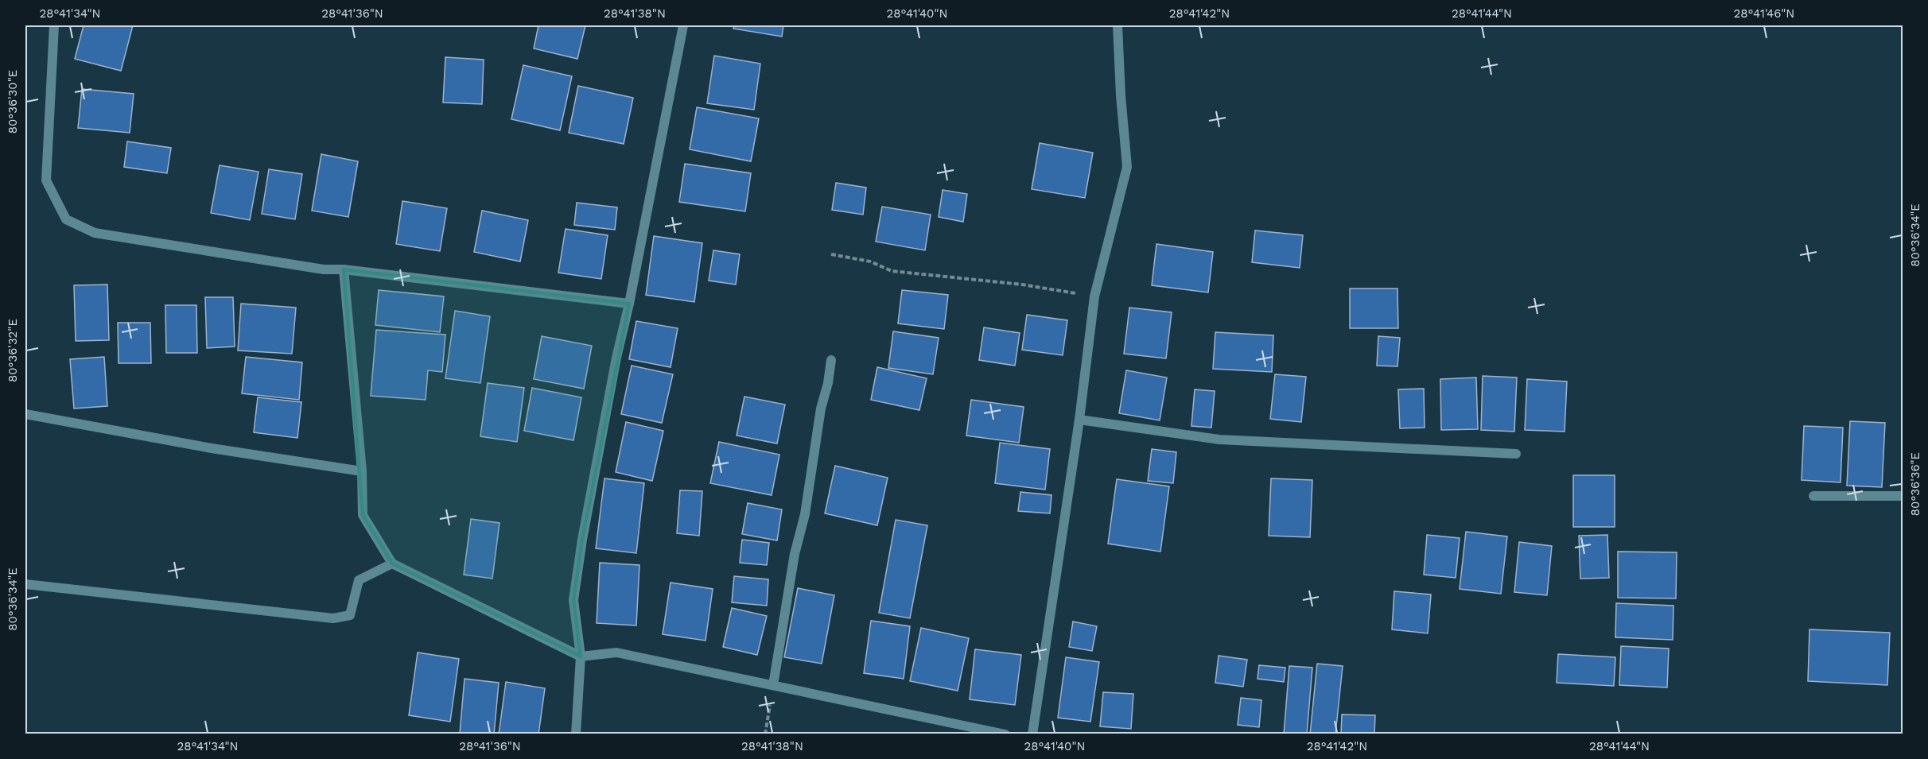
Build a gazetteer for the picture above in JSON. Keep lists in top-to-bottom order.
{
  "coordinates": [
    "28°41'34\"N",
    "28°41'36\"N",
    "28°41'38\"N",
    "28°41'40\"N",
    "28°41'42\"N",
    "28°41'44\"N",
    "28°41'46\"N",
    "80°36'30\"E",
    "80°36'34\"E",
    "80°36'32\"E",
    "80°36'36\"E"
  ]
}
